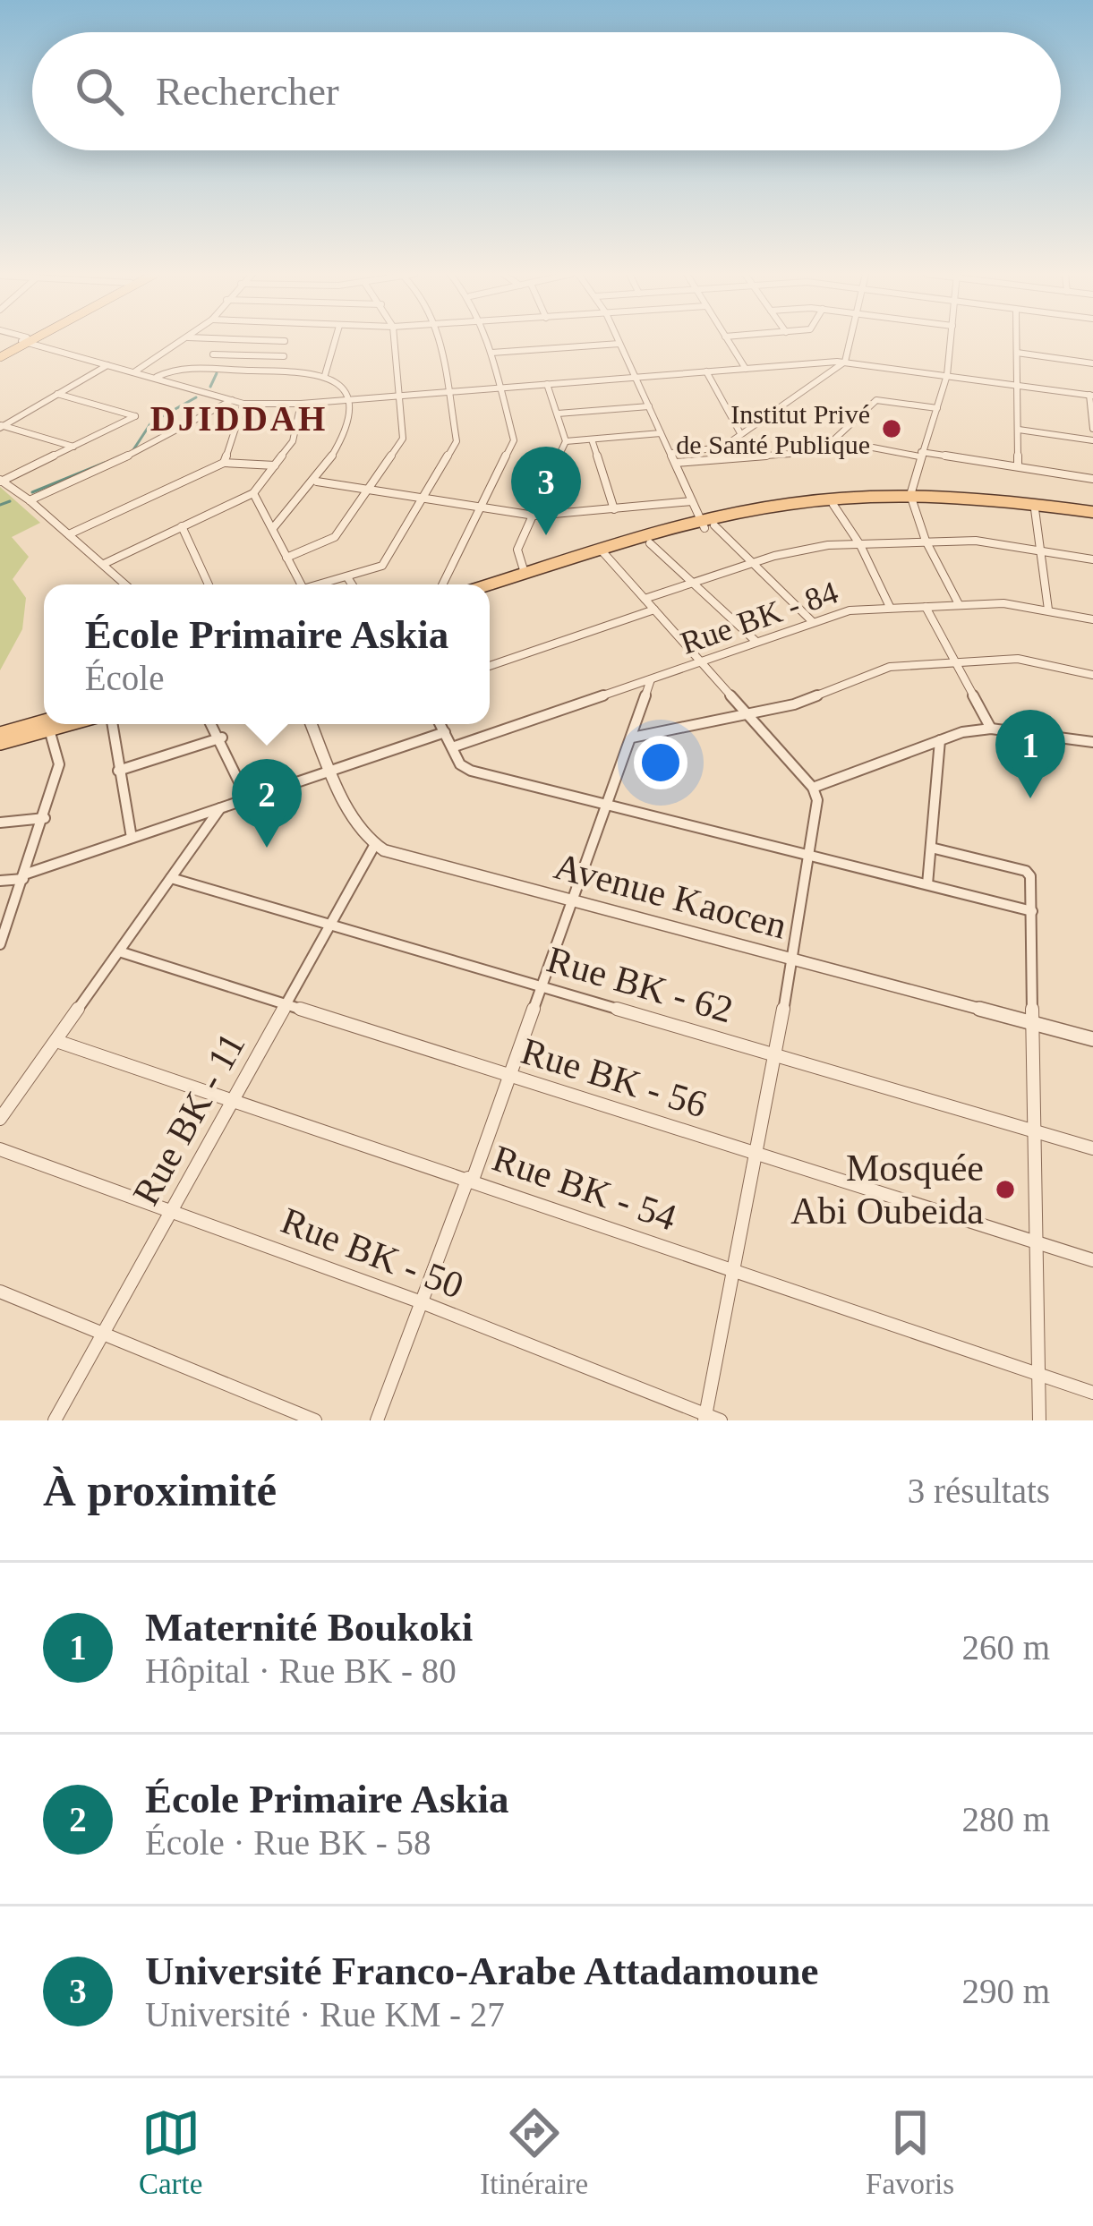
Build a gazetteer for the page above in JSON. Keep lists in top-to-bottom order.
{
  "streets": {
    "street": [
      "Rue BK - 84",
      "Avenue Kaocen",
      "Rue BK - 62",
      "Rue BK - 56",
      "Rue BK - 11",
      "Rue BK - 54",
      "Rue BK - 50"
    ]
  },
  "crossings": [
    ["Avenue Kaocen", "Rue BK - 11"],
    ["Rue BK - 62", "Rue BK - 11"],
    ["Rue BK - 56", "Rue BK - 11"],
    ["Rue BK - 11", "Rue BK - 54"],
    ["Rue BK - 11", "Rue BK - 50"]
  ],
  "districts": ["DJIDDAH"],
  "places": ["Institut Privé de Santé Publique", "Mosquée Abi Oubeida"],
  "page": {
    "search": "Rechercher",
    "pins": ["3", "1", "2"],
    "popup": ["École Primaire Askia", "École"],
    "heading": ["À proximité", "3 résultats"],
    "list": [
      {
        "mark": "1",
        "name": "Maternité Boukoki",
        "note": "Hôpital · Rue BK - 80",
        "value": "260 m"
      },
      {
        "mark": "2",
        "name": "École Primaire Askia",
        "note": "École · Rue BK - 58",
        "value": "280 m"
      },
      {
        "mark": "3",
        "name": "Université Franco-Arabe Attadamoune",
        "note": "Université · Rue KM - 27",
        "value": "290 m"
      }
    ],
    "nav": ["Carte", "Itinéraire", "Favoris"]
  }
}
